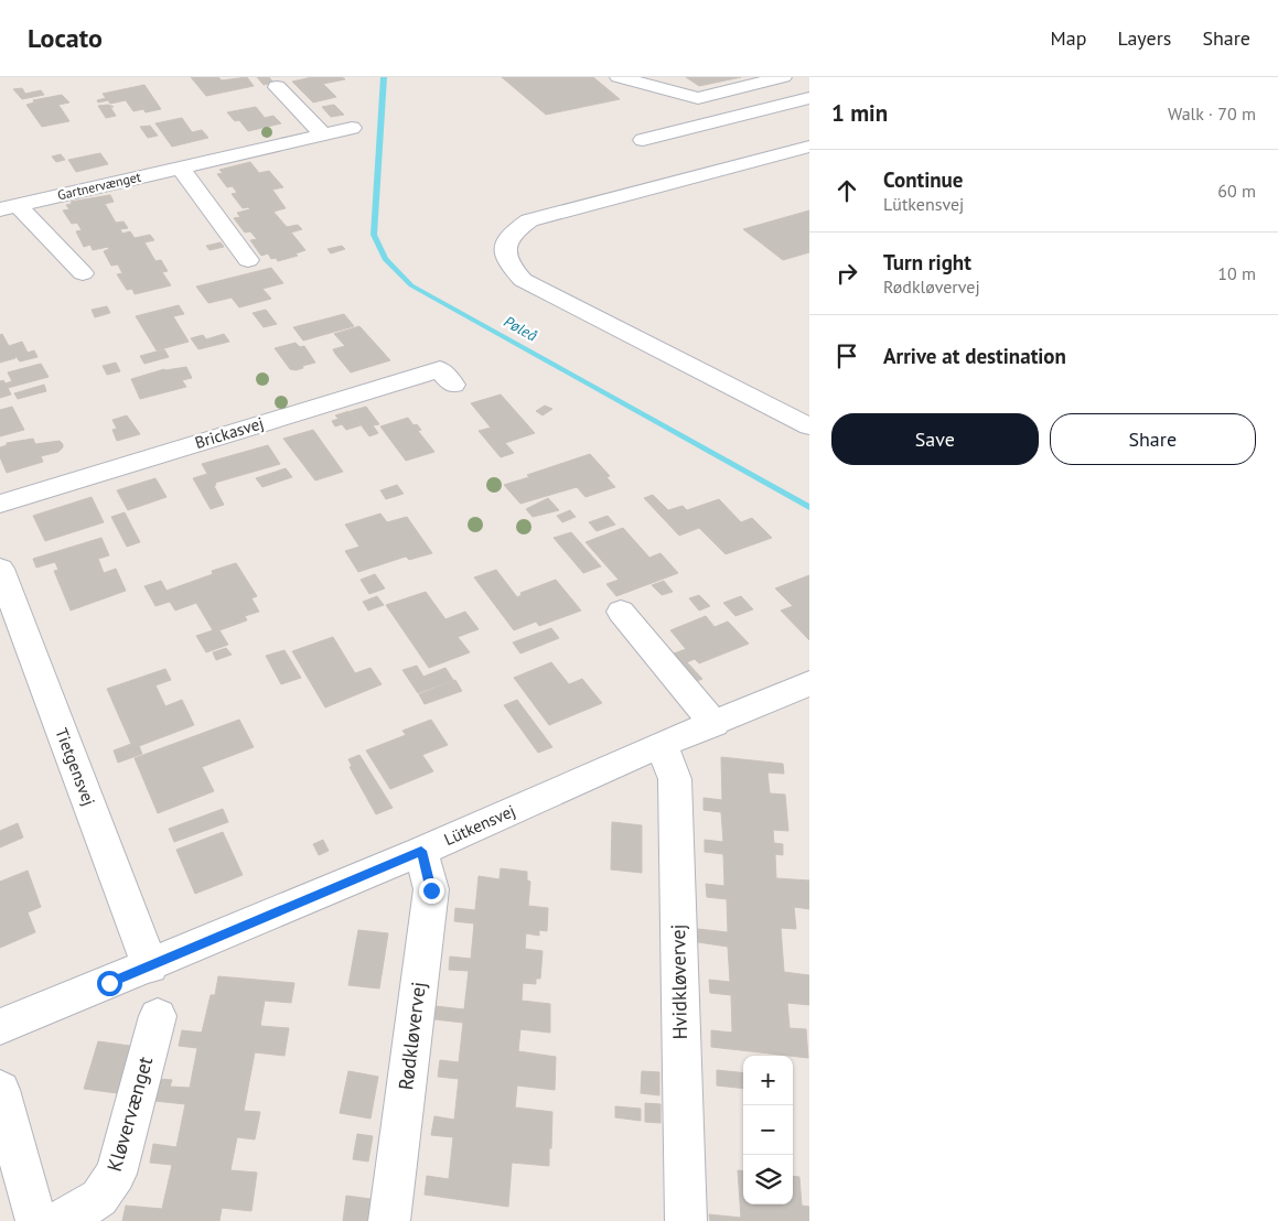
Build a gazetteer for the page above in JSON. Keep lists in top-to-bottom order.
{
  "streets": {
    "street": [
      "Gartnervænget",
      "Brickasvej",
      "Tietgensvej",
      "Lütkensvej",
      "Hvidkløvervej",
      "Rødkløvervej",
      "Kløvervænget"
    ]
  },
  "crossings": [
    ["Tietgensvej", "Lütkensvej"],
    ["Lütkensvej", "Hvidkløvervej"],
    ["Lütkensvej", "Rødkløvervej"]
  ],
  "water": ["Pøleå"],
  "page": {
    "header": "Locato",
    "nav": ["Map", "Layers", "Share"],
    "heading": ["1 min", "Walk · 70 m"],
    "list": [
      ["Continue", "Lütkensvej", "60 m"],
      ["Turn right", "Rødkløvervej", "10 m"],
      "Arrive at destination"
    ],
    "buttons": ["Save", "Share"],
    "map_buttons": ["+", "−"]
  }
}
